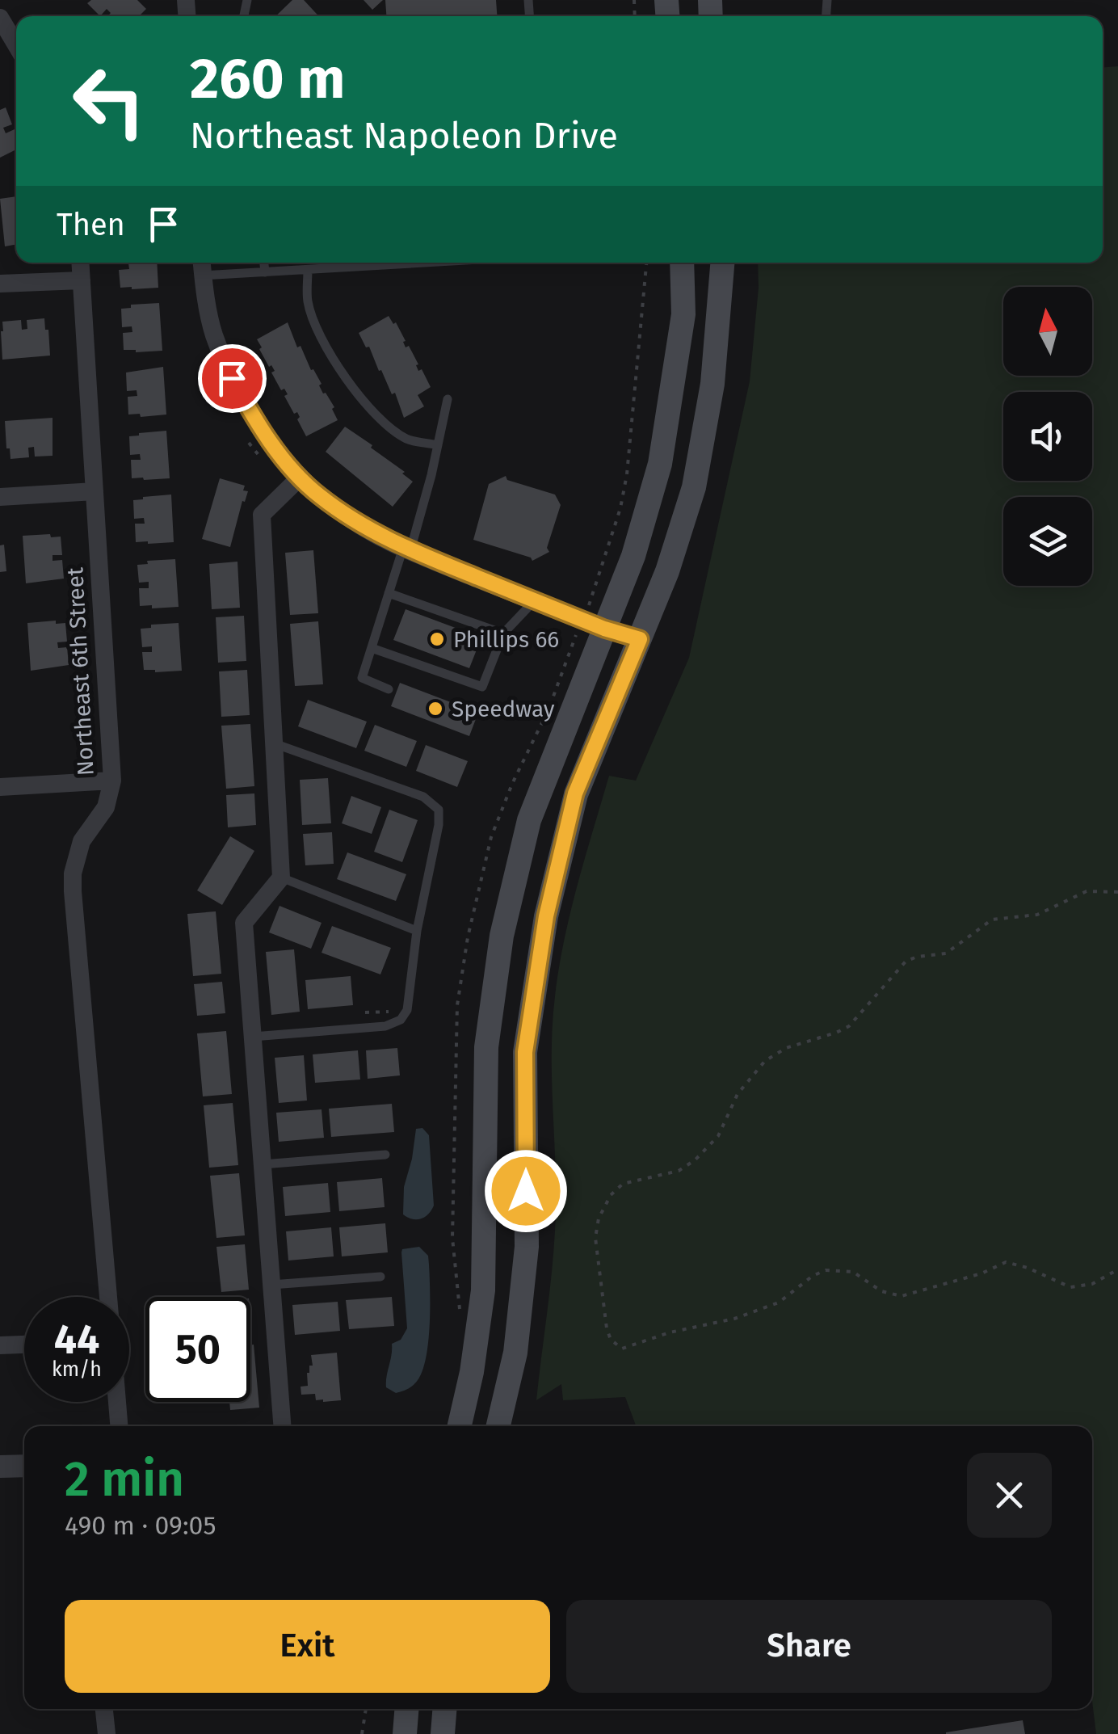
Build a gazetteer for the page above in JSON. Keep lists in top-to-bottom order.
{
  "streets": {
    "street": ["Northeast 6th Street"]
  },
  "places": ["Phillips 66", "Speedway"],
  "north": "top",
  "page": {
    "turn": ["260 m", "Northeast Napoleon Drive"],
    "then": "Then",
    "speed": "44 km/h",
    "limit": "50",
    "heading": ["2 min", "490 m · 09:05"],
    "buttons": ["Exit", "Share"]
  }
}
